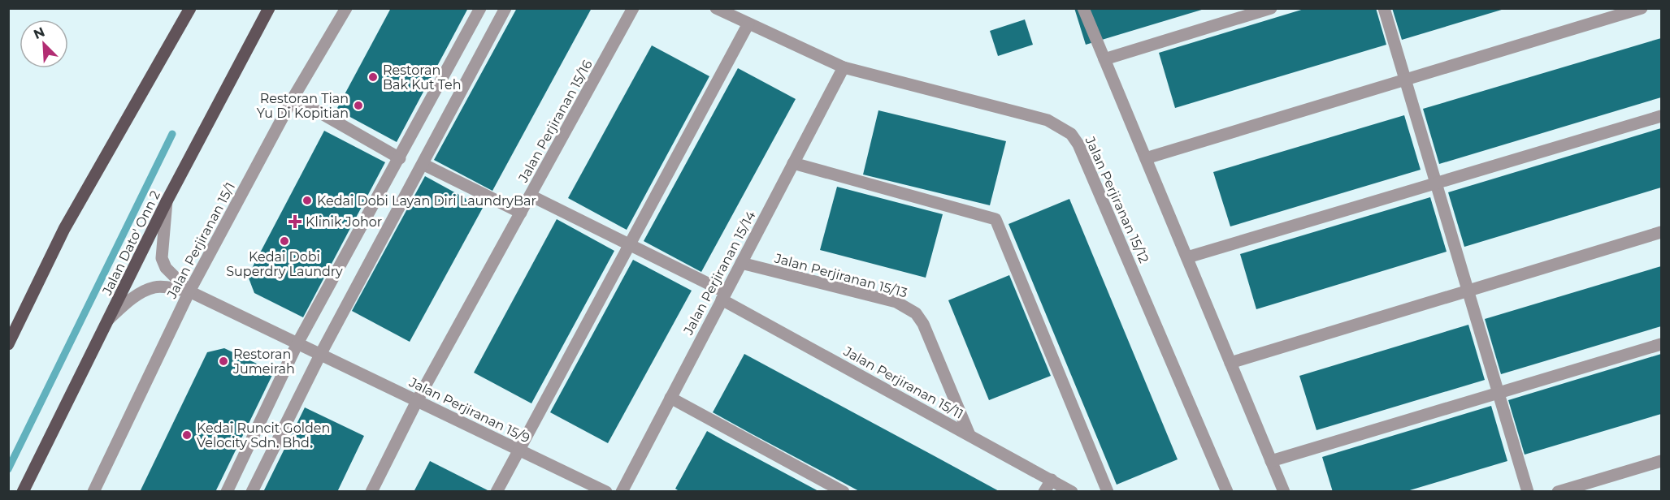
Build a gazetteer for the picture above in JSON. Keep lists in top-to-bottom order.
{
  "streets": {
    "main road": ["Jalan Dato' Onn 2"],
    "street": [
      "Jalan Perjiranan 15/16",
      "Jalan Perjiranan 15/12",
      "Jalan Perjiranan 15/1",
      "Jalan Perjiranan 15/14",
      "Jalan Perjiranan 15/13",
      "Jalan Perjiranan 15/11",
      "Jalan Perjiranan 15/9"
    ]
  },
  "crossings": [
    ["Jalan Perjiranan 15/16", "Jalan Perjiranan 15/11"],
    ["Jalan Perjiranan 15/16", "Jalan Perjiranan 15/9"],
    ["Jalan Perjiranan 15/12", "Jalan Perjiranan 15/14"],
    ["Jalan Perjiranan 15/1", "Jalan Perjiranan 15/9"],
    ["Jalan Perjiranan 15/14", "Jalan Perjiranan 15/13"],
    ["Jalan Perjiranan 15/14", "Jalan Perjiranan 15/11"],
    ["Jalan Perjiranan 15/13", "Jalan Perjiranan 15/11"]
  ],
  "places": {
    "other": [
      "Restoran Bak Kut Teh",
      "Restoran Tian Yu Di Kopitian",
      "Kedai Dobi Layan Diri LaundryBar",
      "Kedai Dobi Superdry Laundry",
      "Restoran Jumeirah",
      "Kedai Runcit Golden Velocity Sdn. Bhd."
    ],
    "health": ["Klinik Johor"]
  },
  "north": "top left"
}
